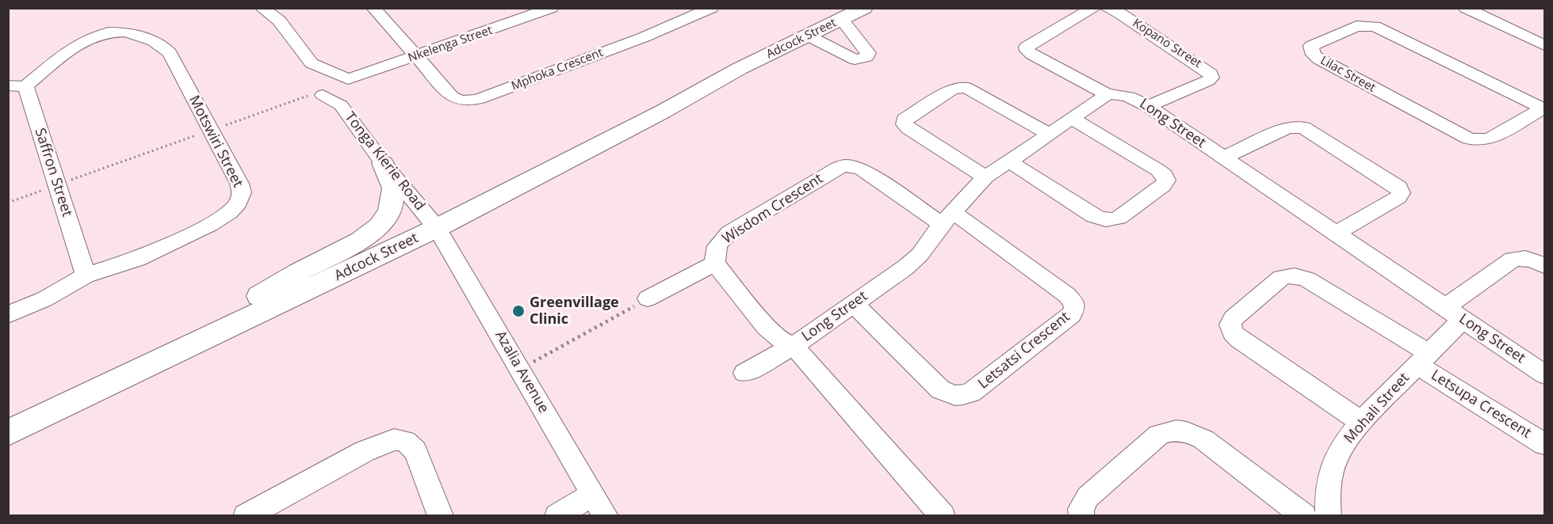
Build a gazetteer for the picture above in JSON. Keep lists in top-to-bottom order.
{
  "streets": {
    "main road": ["Adcock Street"],
    "street": [
      "Kopano Street",
      "Nkelenga Street",
      "Mphoka Crescent",
      "Lilac Street",
      "Long Street",
      "Motswiri Street",
      "Tonga Kierie Road",
      "Saffron Street",
      "Wisdom Crescent",
      "Letsatsi Crescent",
      "Azalia Avenue",
      "Letsupa Crescent",
      "Mohali Street"
    ]
  },
  "crossings": [
    ["Adcock Street", "Tonga Kierie Road"],
    ["Adcock Street", "Azalia Avenue"],
    ["Kopano Street", "Long Street"],
    ["Nkelenga Street", "Mphoka Crescent"],
    ["Nkelenga Street", "Tonga Kierie Road"],
    ["Long Street", "Wisdom Crescent"],
    ["Long Street", "Letsatsi Crescent"],
    ["Long Street", "Mohali Street"],
    ["Motswiri Street", "Saffron Street"],
    ["Tonga Kierie Road", "Azalia Avenue"],
    ["Wisdom Crescent", "Letsatsi Crescent"],
    ["Letsupa Crescent", "Mohali Street"]
  ],
  "places": ["Greenvillage Clinic"]
}
